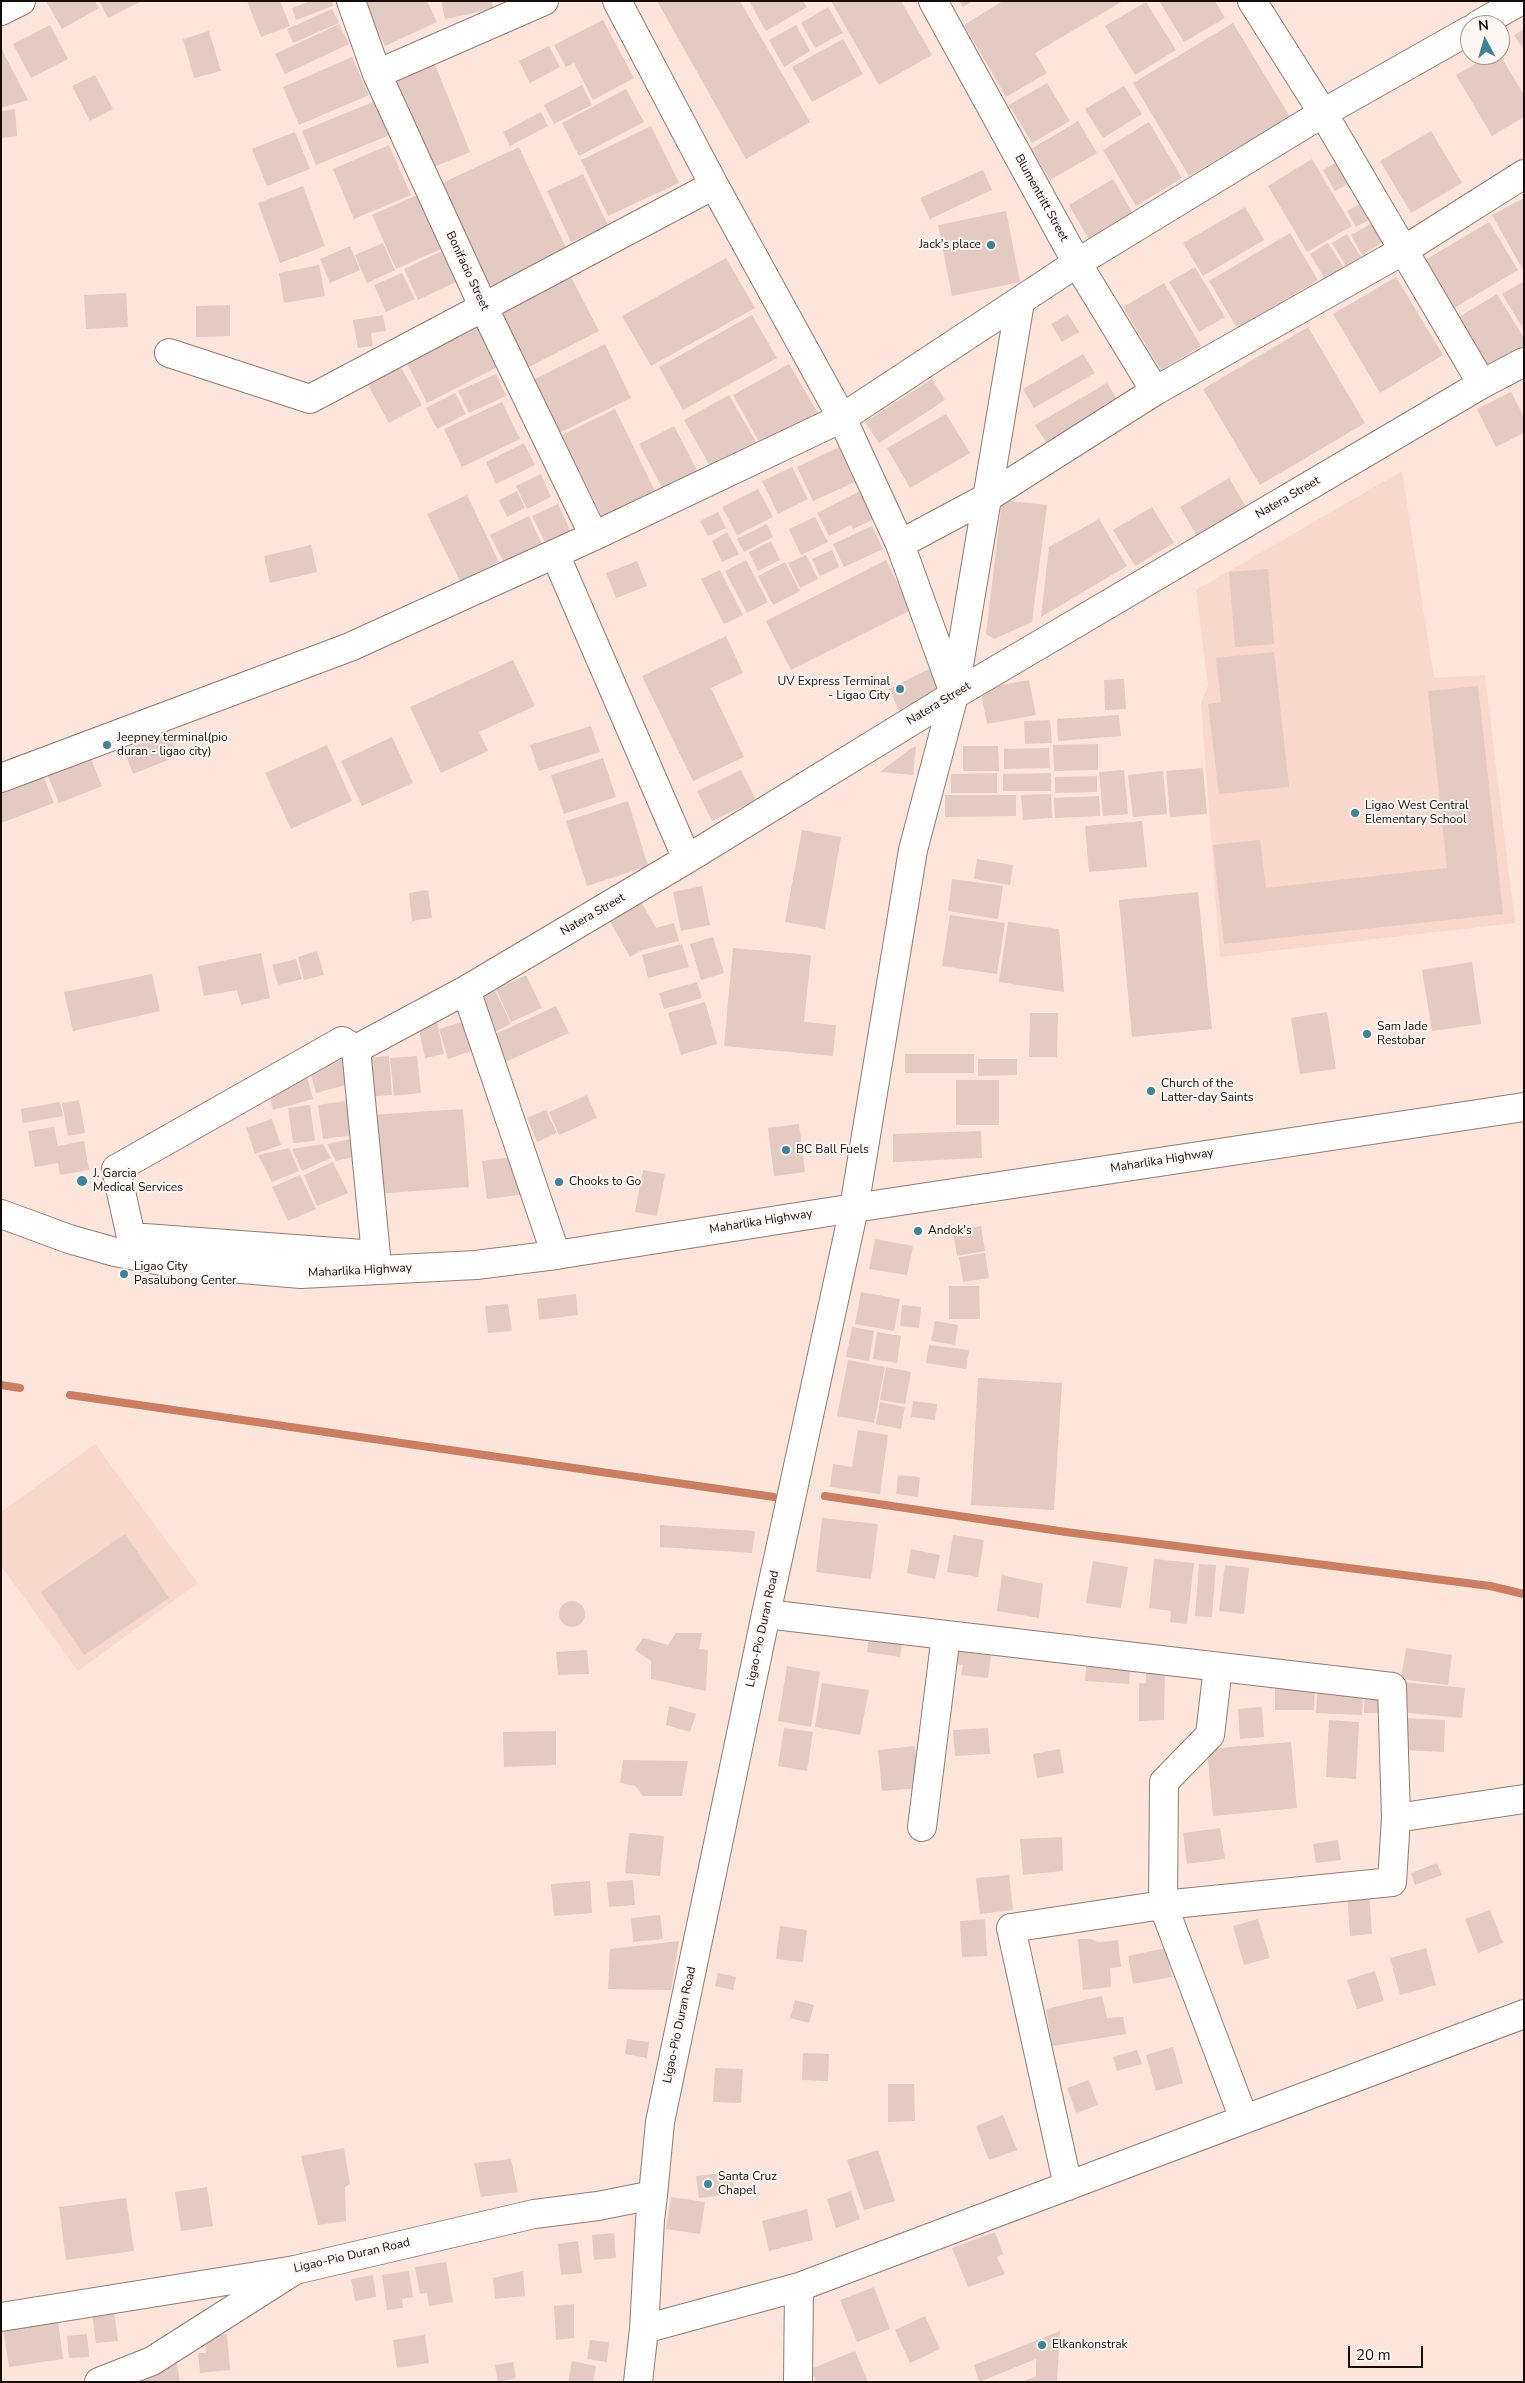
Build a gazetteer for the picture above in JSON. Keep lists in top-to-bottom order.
{
  "streets": {
    "main road": [
      "Blumentritt Street",
      "Bonifacio Street",
      "Natera Street",
      "Maharlika Highway",
      "Ligao-Pio Duran Road"
    ]
  },
  "crossings": [
    ["Natera Street", "Ligao-Pio Duran Road"],
    ["Maharlika Highway", "Ligao-Pio Duran Road"]
  ],
  "places": [
    "Jack's place",
    "UV Express Terminal - Ligao City",
    "Jeepney terminal(pio duran - ligao city)",
    "Ligao West Central Elementary School",
    "Sam Jade Restobar",
    "Church of the Latter-day Saints",
    "BC Ball Fuels",
    "J. Garcia Medical Services",
    "Chooks to Go",
    "Andok's",
    "Ligao City Pasalubong Center",
    "Santa Cruz Chapel",
    "Elkankonstrak"
  ],
  "scale_bar": "20 m",
  "north": "top"
}
